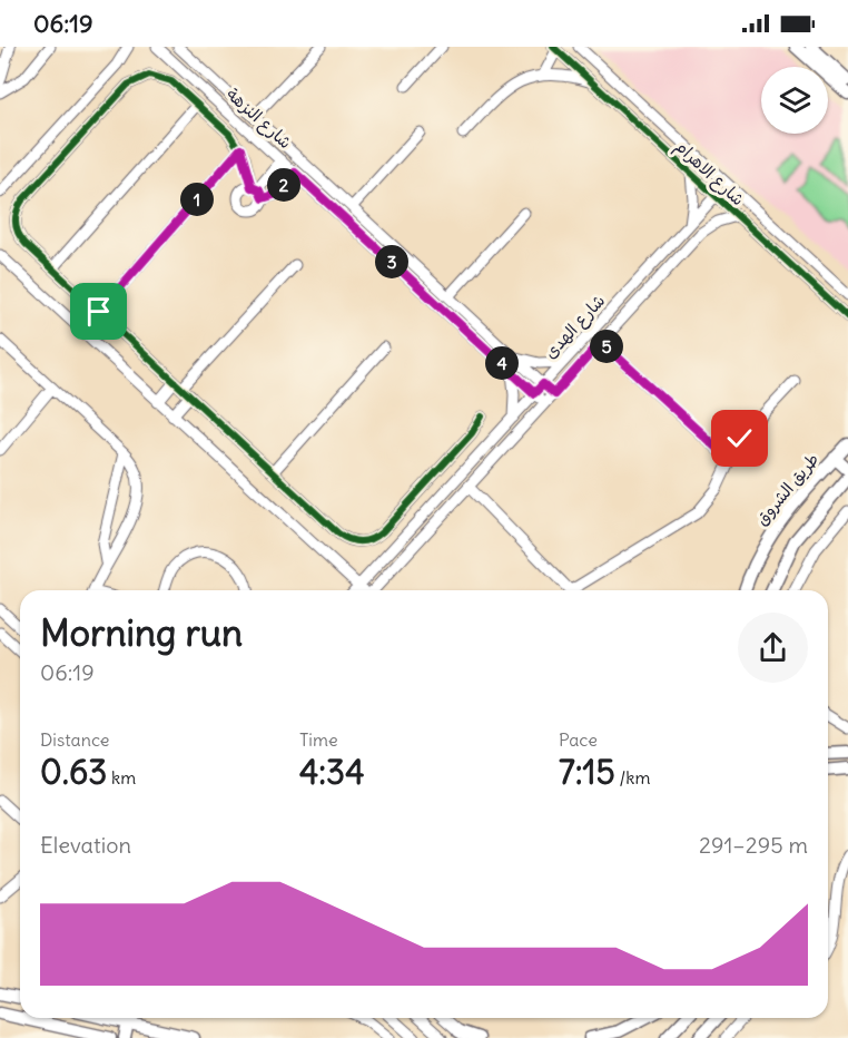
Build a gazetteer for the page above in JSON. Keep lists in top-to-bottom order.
{
  "streets": {
    "street": [
      "شارع النزهة",
      "شارع الاهرام",
      "شارع الهدى",
      "طريق الشروق"
    ]
  },
  "crossings": [
    ["شارع النزهة", "شارع الهدى"],
    ["شارع الاهرام", "شارع الهدى"]
  ],
  "page": {
    "status": "06:19",
    "pins": [
      "2",
      "1",
      "3",
      "5",
      "4"
    ],
    "heading": ["Morning run", "06:19"],
    "stats": [
      ["Distance", "0.63 km"],
      ["Time", "4:34"],
      ["Pace", "7:15 /km"]
    ],
    "chart": ["Elevation", "291–295 m"]
  }
}
